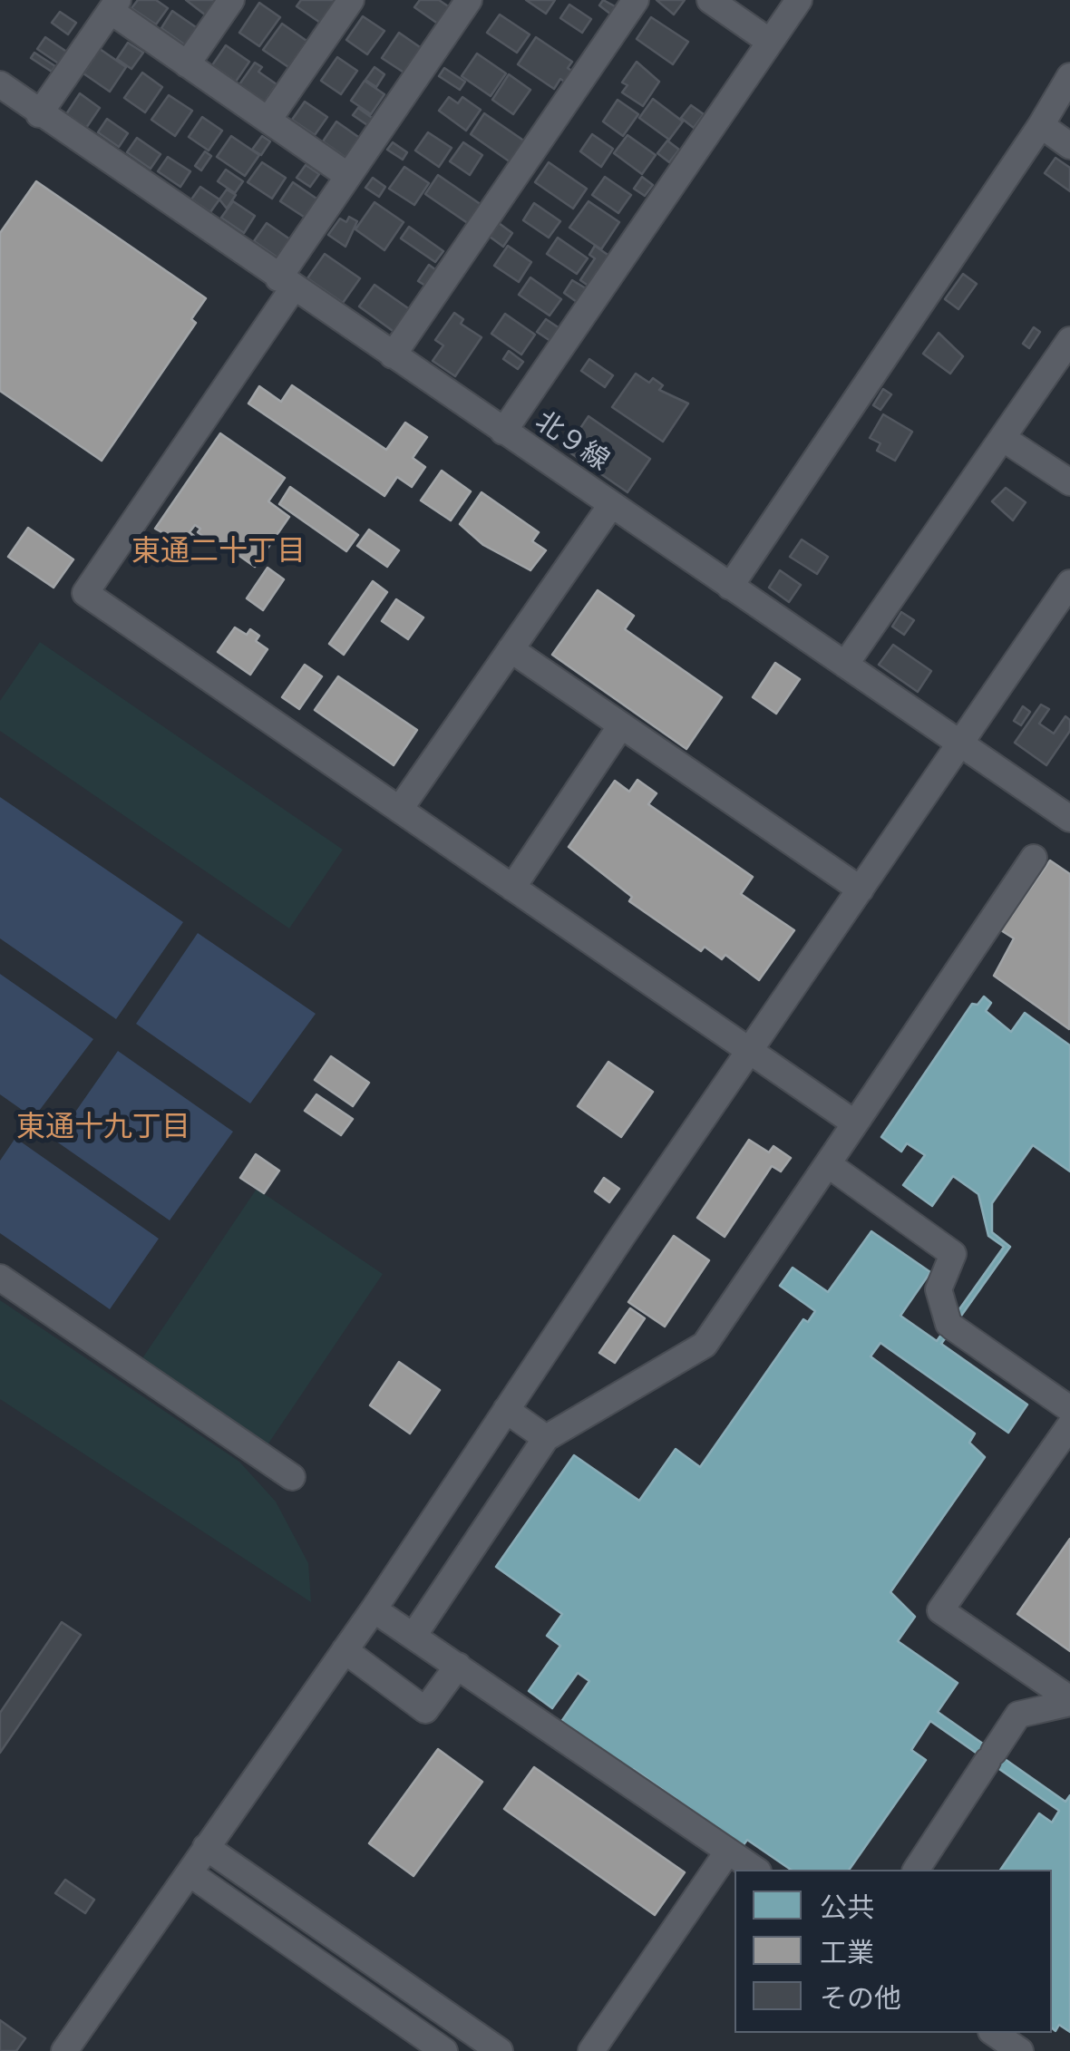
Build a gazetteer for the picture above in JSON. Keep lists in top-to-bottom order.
{
  "streets": {
    "street": ["北９線"]
  },
  "districts": ["東通二十丁目", "東通十九丁目"],
  "legend": ["公共", "工業", "その他"]
}
